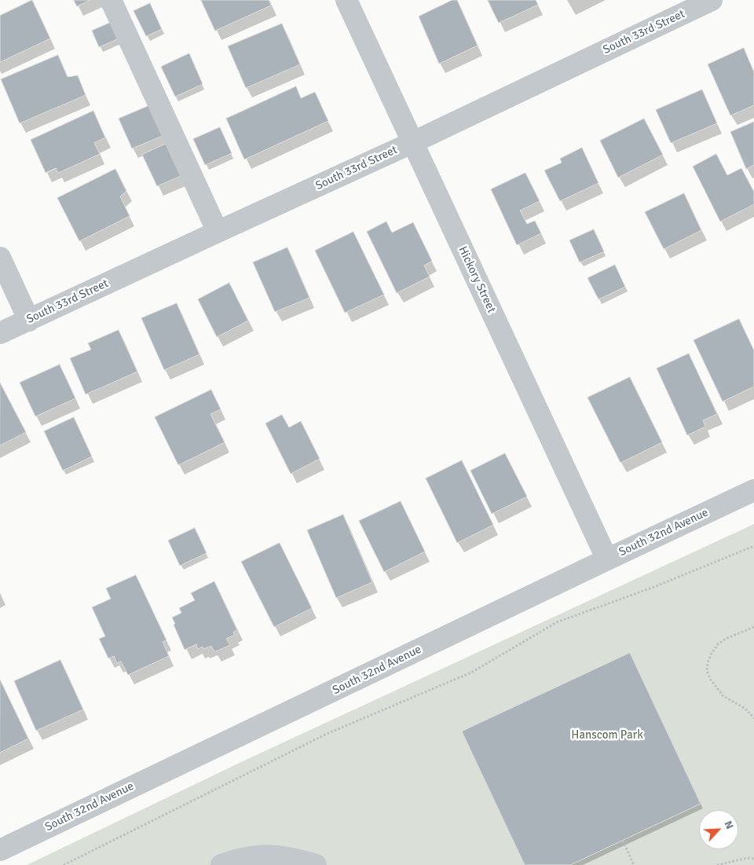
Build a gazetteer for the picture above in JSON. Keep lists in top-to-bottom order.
{
  "streets": {
    "street": ["South 33rd Street", "Hickory Street", "South 32nd Avenue"]
  },
  "crossings": [
    ["South 33rd Street", "Hickory Street"],
    ["Hickory Street", "South 32nd Avenue"]
  ],
  "parks": ["Hanscom Park"],
  "north": "top right"
}
